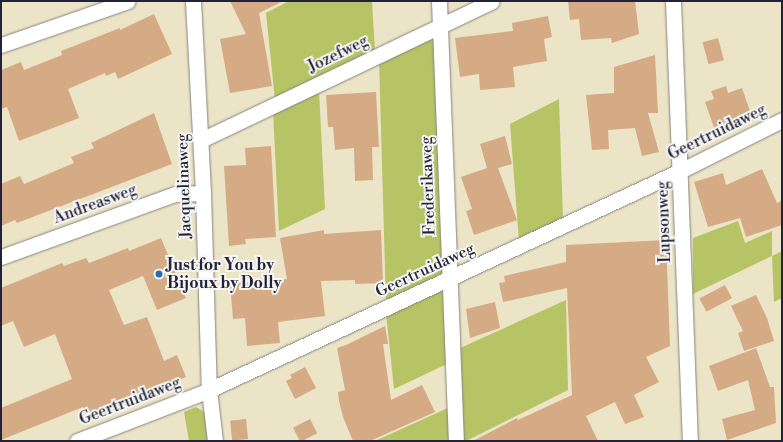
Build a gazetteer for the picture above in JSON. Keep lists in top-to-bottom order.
{
  "streets": {
    "street": [
      "Jozefweg",
      "Geertruidaweg",
      "Jacquelinaweg",
      "Frederikaweg",
      "Andreasweg",
      "Lupsonweg"
    ]
  },
  "crossings": [
    ["Jozefweg", "Jacquelinaweg"],
    ["Jozefweg", "Frederikaweg"],
    ["Geertruidaweg", "Jacquelinaweg"],
    ["Geertruidaweg", "Frederikaweg"],
    ["Geertruidaweg", "Lupsonweg"],
    ["Jacquelinaweg", "Andreasweg"]
  ],
  "places": ["Just for You by Bijoux by Dolly"]
}
